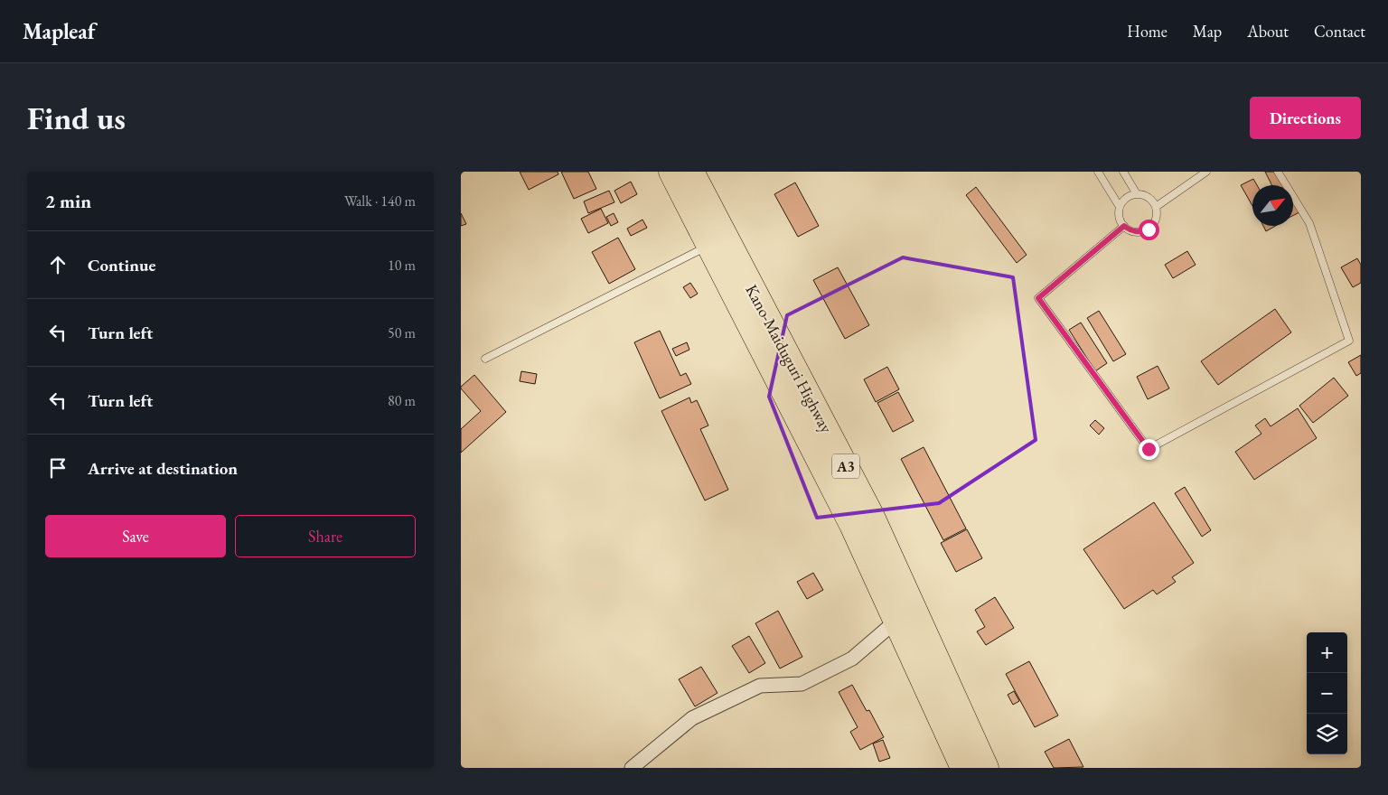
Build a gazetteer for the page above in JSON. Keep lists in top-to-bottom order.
{
  "streets": {
    "highway": ["Kano-Maiduguri Highway", "A3"]
  },
  "north": "top right",
  "page": {
    "header": "Mapleaf",
    "nav": [
      "Home",
      "Map",
      "About",
      "Contact"
    ],
    "buttons": [
      "Directions",
      ["Save", "Share"]
    ],
    "title": "Find us",
    "heading": ["2 min", "Walk · 140 m"],
    "list": [
      ["Continue", "10 m"],
      ["Turn left", "50 m"],
      ["Turn left", "80 m"],
      "Arrive at destination"
    ],
    "map_buttons": ["+", "−"]
  }
}
